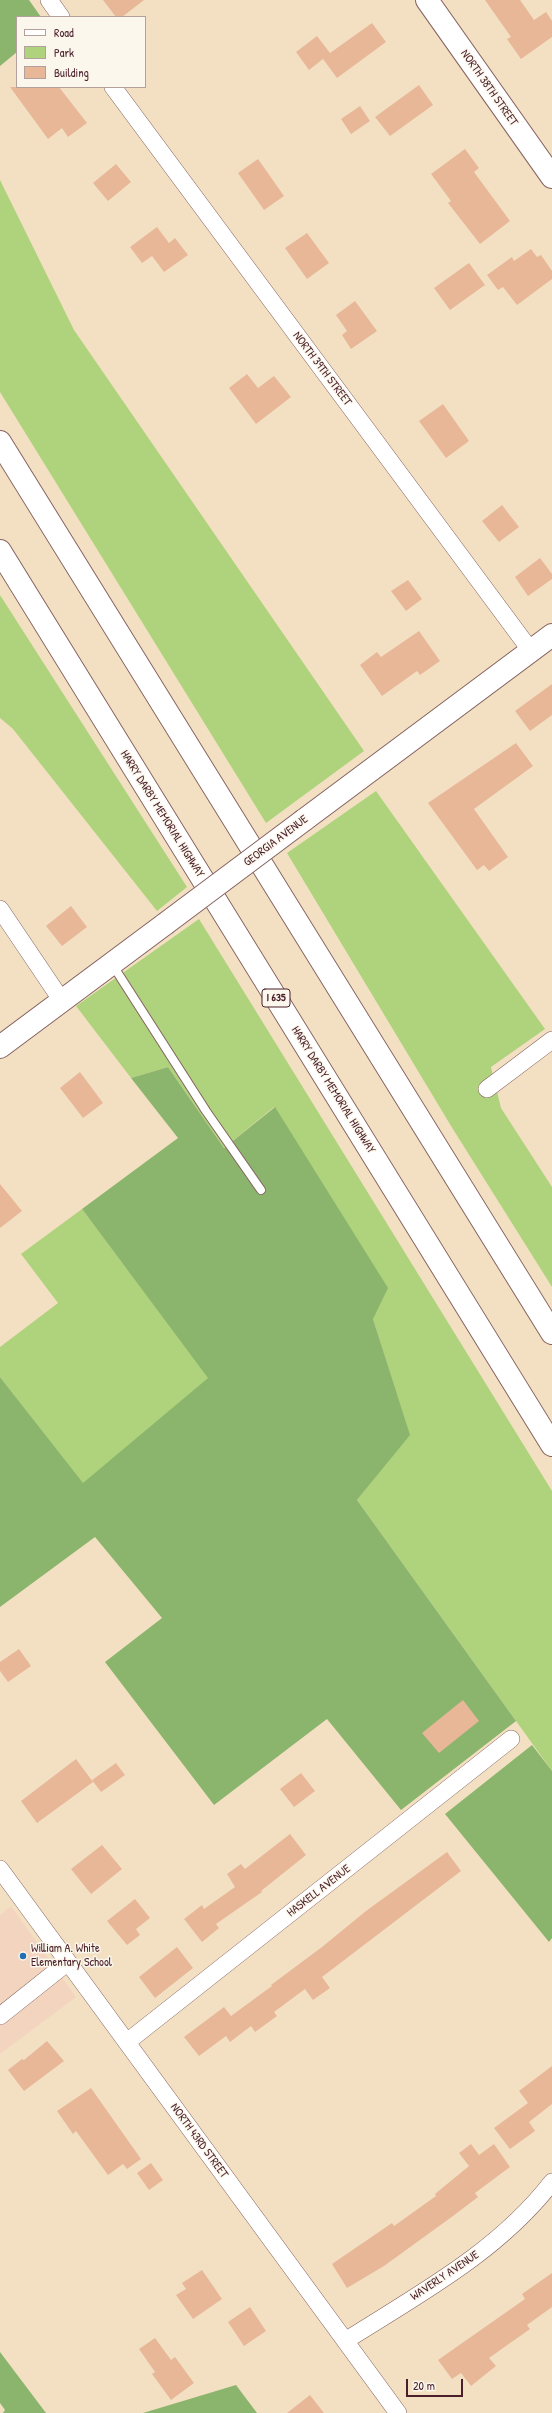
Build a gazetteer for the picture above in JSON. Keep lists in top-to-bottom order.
{
  "streets": {
    "main road": [
      "NORTH 38TH STREET",
      "HARRY DARBY MEMORIAL HIGHWAY",
      "GEORGIA AVENUE",
      "I 635"
    ],
    "street": [
      "NORTH 39TH STREET",
      "HASKELL AVENUE",
      "NORTH 43RD STREET",
      "WAVERLY AVENUE"
    ]
  },
  "crossings": [
    ["NORTH 39TH STREET", "GEORGIA AVENUE"],
    ["HASKELL AVENUE", "NORTH 43RD STREET"],
    ["NORTH 43RD STREET", "WAVERLY AVENUE"]
  ],
  "places": ["William A. White Elementary School"],
  "legend": ["Road", "Park", "Building"],
  "scale_bar": "20 m"
}
